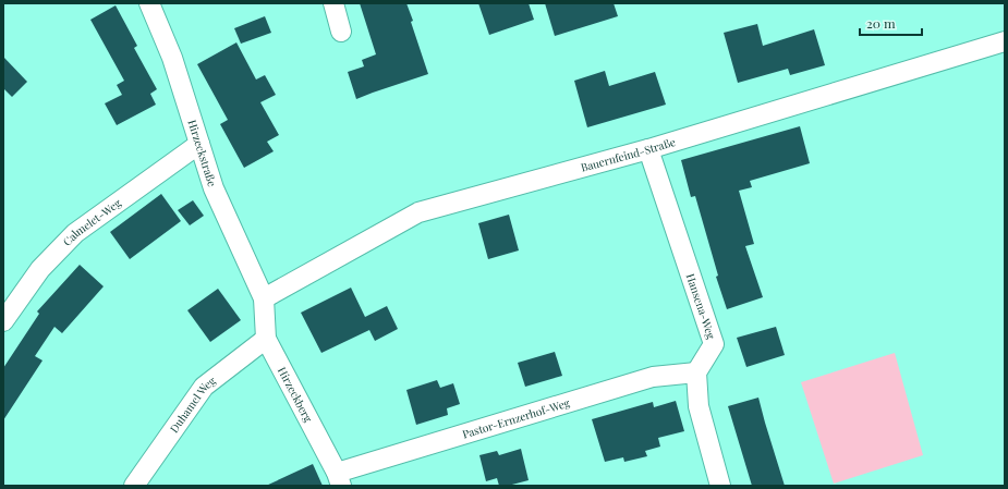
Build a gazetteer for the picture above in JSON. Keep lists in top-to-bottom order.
{
  "streets": {
    "street": [
      "Hirzeckstraße",
      "Bauernfeind-Straße",
      "Calmelet-Weg",
      "Hansena-Weg",
      "Hirzeckberg",
      "Duhamel Weg",
      "Pastor-Ernzerhof-Weg"
    ]
  },
  "crossings": [
    ["Hirzeckstraße", "Bauernfeind-Straße"],
    ["Hirzeckstraße", "Calmelet-Weg"],
    ["Hirzeckstraße", "Hirzeckberg"],
    ["Bauernfeind-Straße", "Hansena-Weg"],
    ["Bauernfeind-Straße", "Hirzeckberg"],
    ["Hansena-Weg", "Pastor-Ernzerhof-Weg"],
    ["Hirzeckberg", "Duhamel Weg"],
    ["Hirzeckberg", "Pastor-Ernzerhof-Weg"]
  ],
  "scale_bar": "20 m"
}
